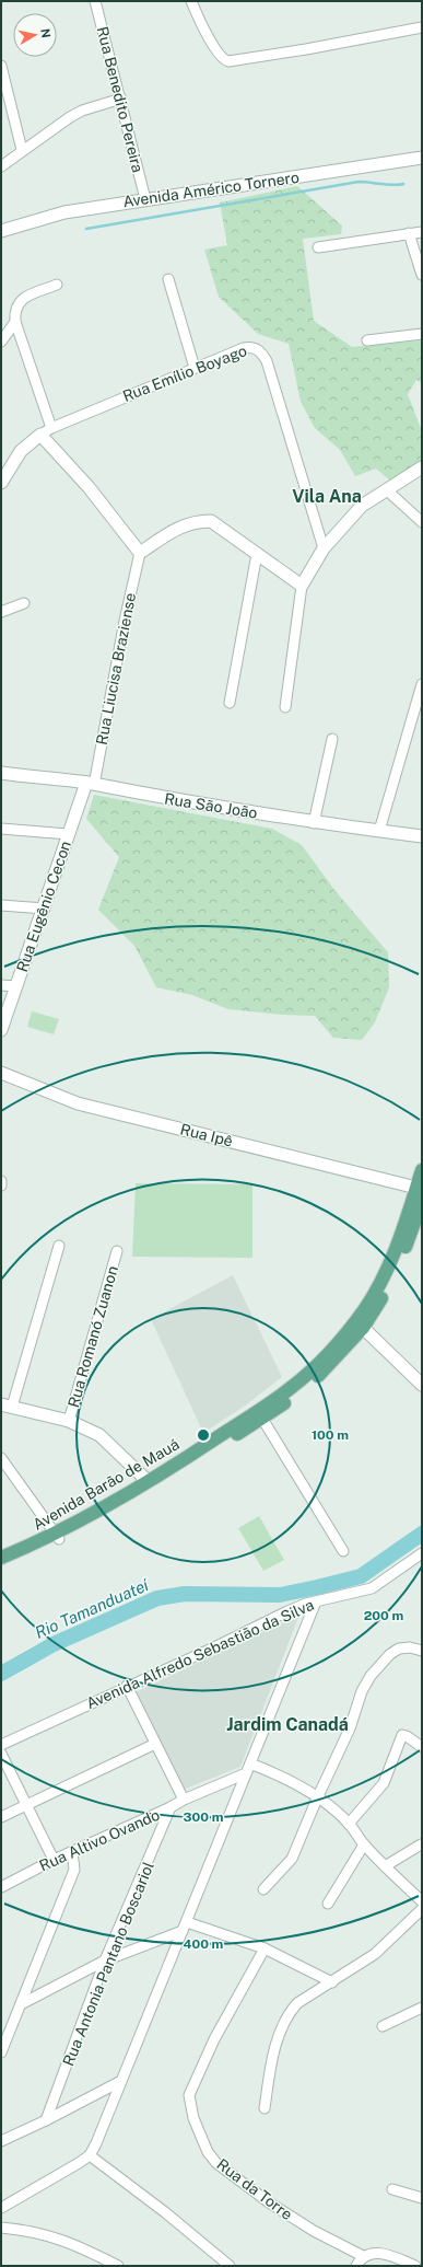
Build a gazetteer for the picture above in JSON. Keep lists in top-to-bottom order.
{
  "streets": {
    "main road": ["Avenida Barão de Mauá"],
    "street": [
      "Rua Benedito Pereira",
      "Avenida Américo Tornero",
      "Rua Emílio Boyago",
      "Rua Liucisa Braziense",
      "Rua São João",
      "Rua Eugênio Cecon",
      "Rua Ipê",
      "Rua Romanó Zuanon",
      "Avenida Alfredo Sebastião da Silva",
      "Rua Altivo Ovando",
      "Rua Antonia Pantano Boscariol",
      "Rua da Torre"
    ]
  },
  "crossings": [
    ["Rua Benedito Pereira", "Avenida Américo Tornero"],
    ["Rua Liucisa Braziense", "Rua São João"],
    ["Rua Liucisa Braziense", "Rua Eugênio Cecon"],
    ["Rua São João", "Rua Eugênio Cecon"],
    ["Rua Ipê", "Avenida Barão de Mauá"],
    ["Rua Altivo Ovando", "Rua Antonia Pantano Boscariol"]
  ],
  "districts": ["Vila Ana", "Jardim Canadá"],
  "water": ["Rio Tamanduateí"],
  "north": "right",
  "rings": [
    "100 m",
    "200 m",
    "300 m",
    "400 m"
  ]
}
